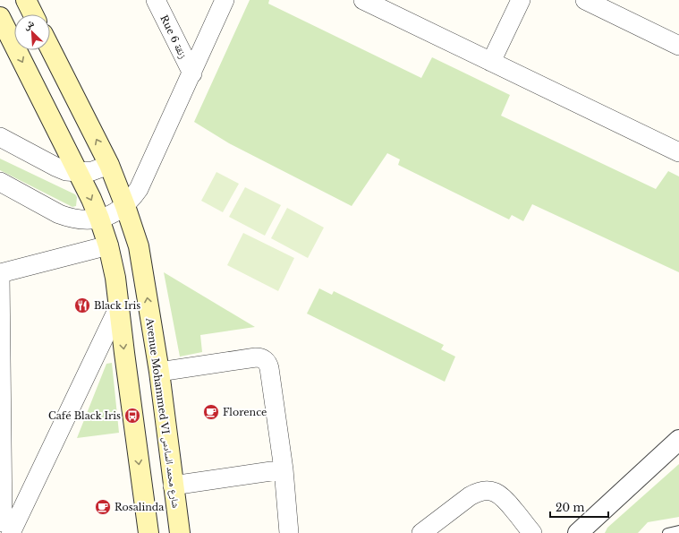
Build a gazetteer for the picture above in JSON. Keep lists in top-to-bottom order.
{
  "streets": {
    "main road": ["Avenue Mohammed VI شارع محمد السادس"],
    "street": ["Rue 6 زنقة"]
  },
  "places": {
    "restaurant": ["Black Iris"],
    "cafe": ["Florence", "Rosalinda"],
    "bus stop": ["Café Black Iris"]
  },
  "scale_bar": "20 m",
  "north": "top left"
}
